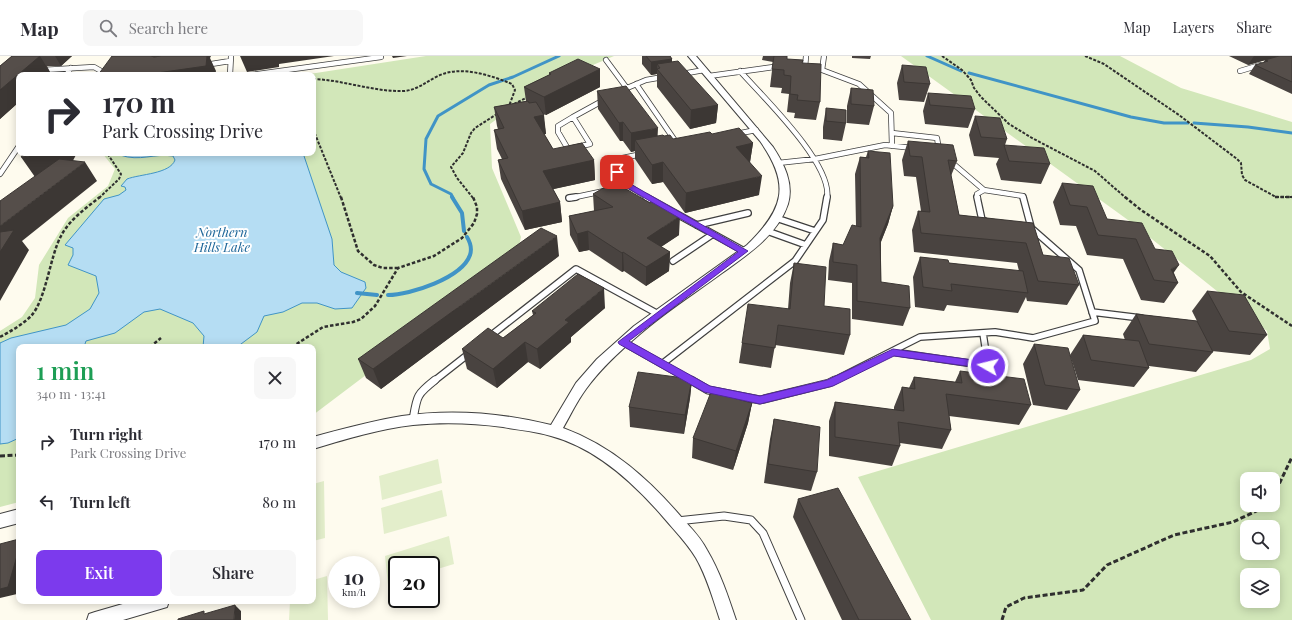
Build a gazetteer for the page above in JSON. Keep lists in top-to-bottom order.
{
  "water": ["Northern Hills Lake"],
  "page": {
    "header": "Map",
    "search": "Search here",
    "nav": ["Map", "Layers", "Share"],
    "turn": ["170 m", "Park Crossing Drive"],
    "heading": ["1 min", "340 m · 13:41"],
    "list": [
      {
        "name": "Turn right",
        "note": "Park Crossing Drive",
        "value": "170 m"
      },
      {
        "name": "Turn left",
        "value": "80 m"
      }
    ],
    "buttons": ["Exit", "Share"],
    "speed": "10 km/h",
    "limit": "20"
  }
}
